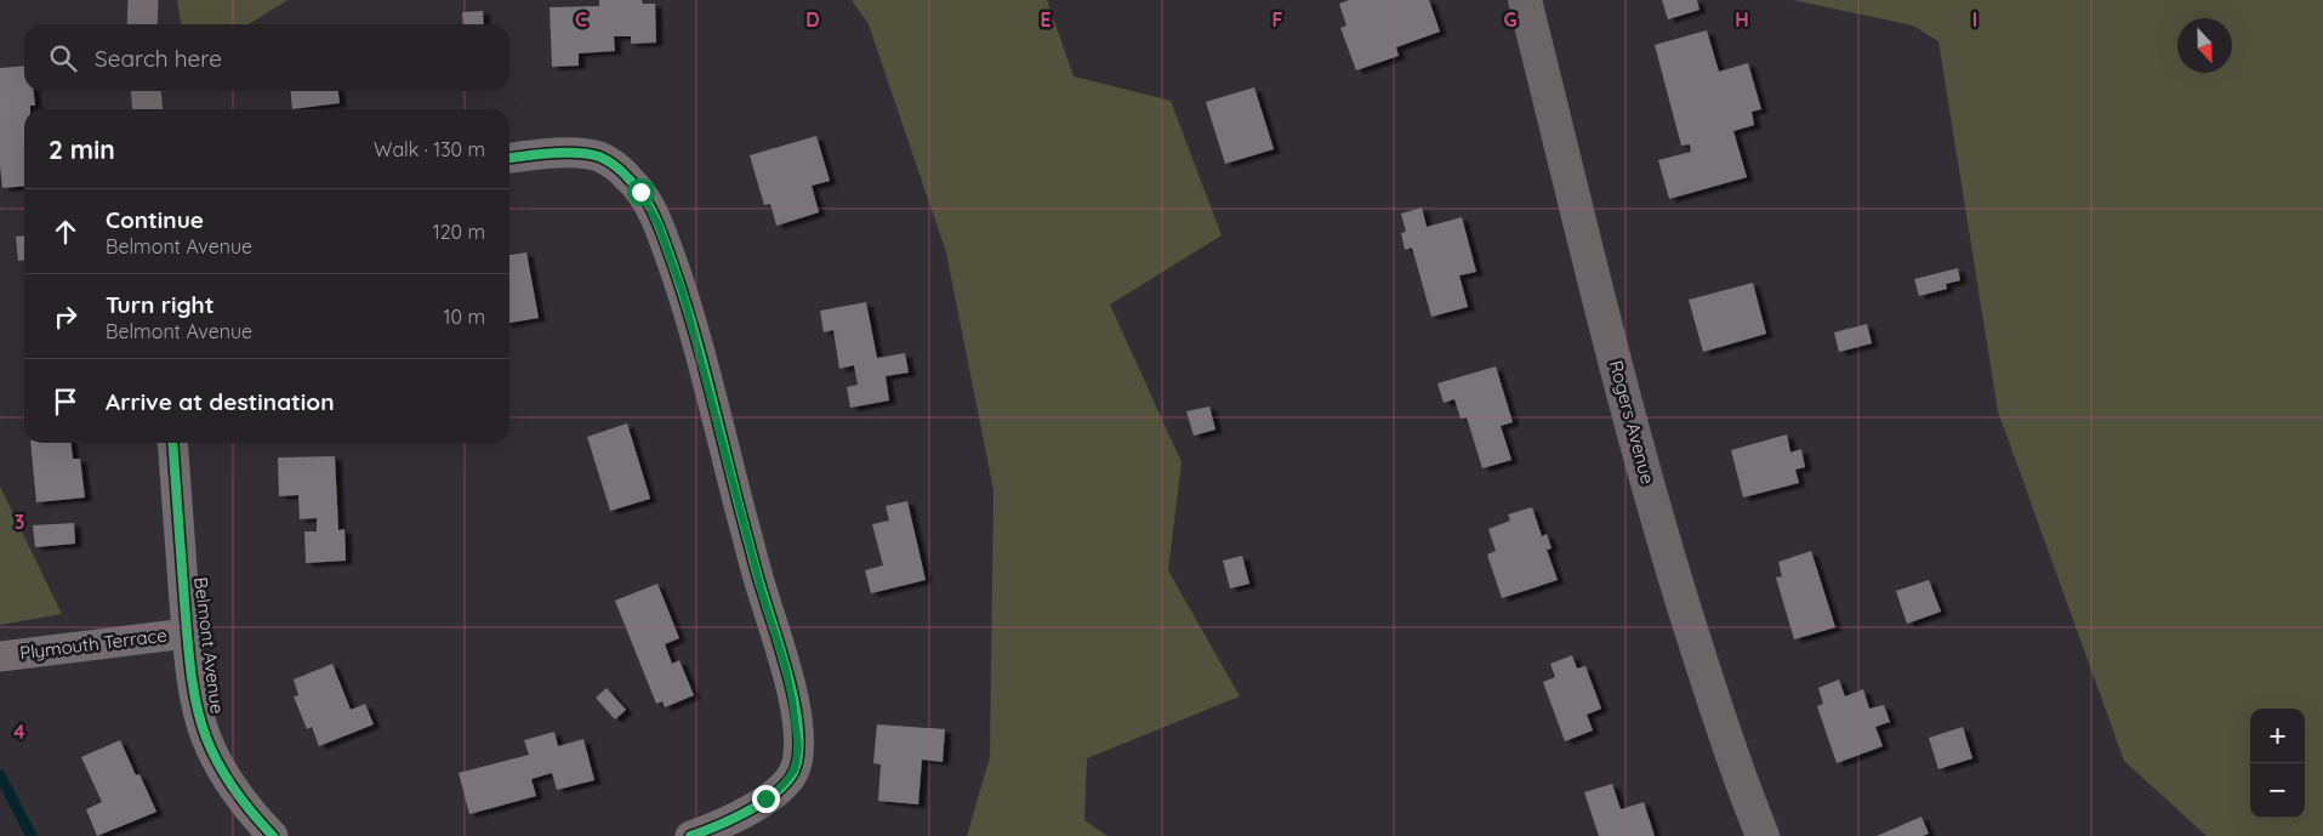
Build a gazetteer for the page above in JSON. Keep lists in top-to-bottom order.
{
  "streets": {
    "main road": ["Rogers Avenue"],
    "street": ["Plymouth Terrace", "Belmont Avenue"]
  },
  "crossings": [
    ["Plymouth Terrace", "Belmont Avenue"]
  ],
  "north": "bottom",
  "page": {
    "search": "Search here",
    "heading": ["2 min", "Walk · 130 m"],
    "list": [
      ["Continue", "Belmont Avenue", "120 m"],
      ["Turn right", "Belmont Avenue", "10 m"],
      "Arrive at destination"
    ],
    "map_buttons": ["+", "−"]
  },
  "grid": {
    "columns": [
      "C",
      "D",
      "E",
      "F",
      "G",
      "H",
      "I"
    ],
    "rows": ["3", "4"]
  }
}
